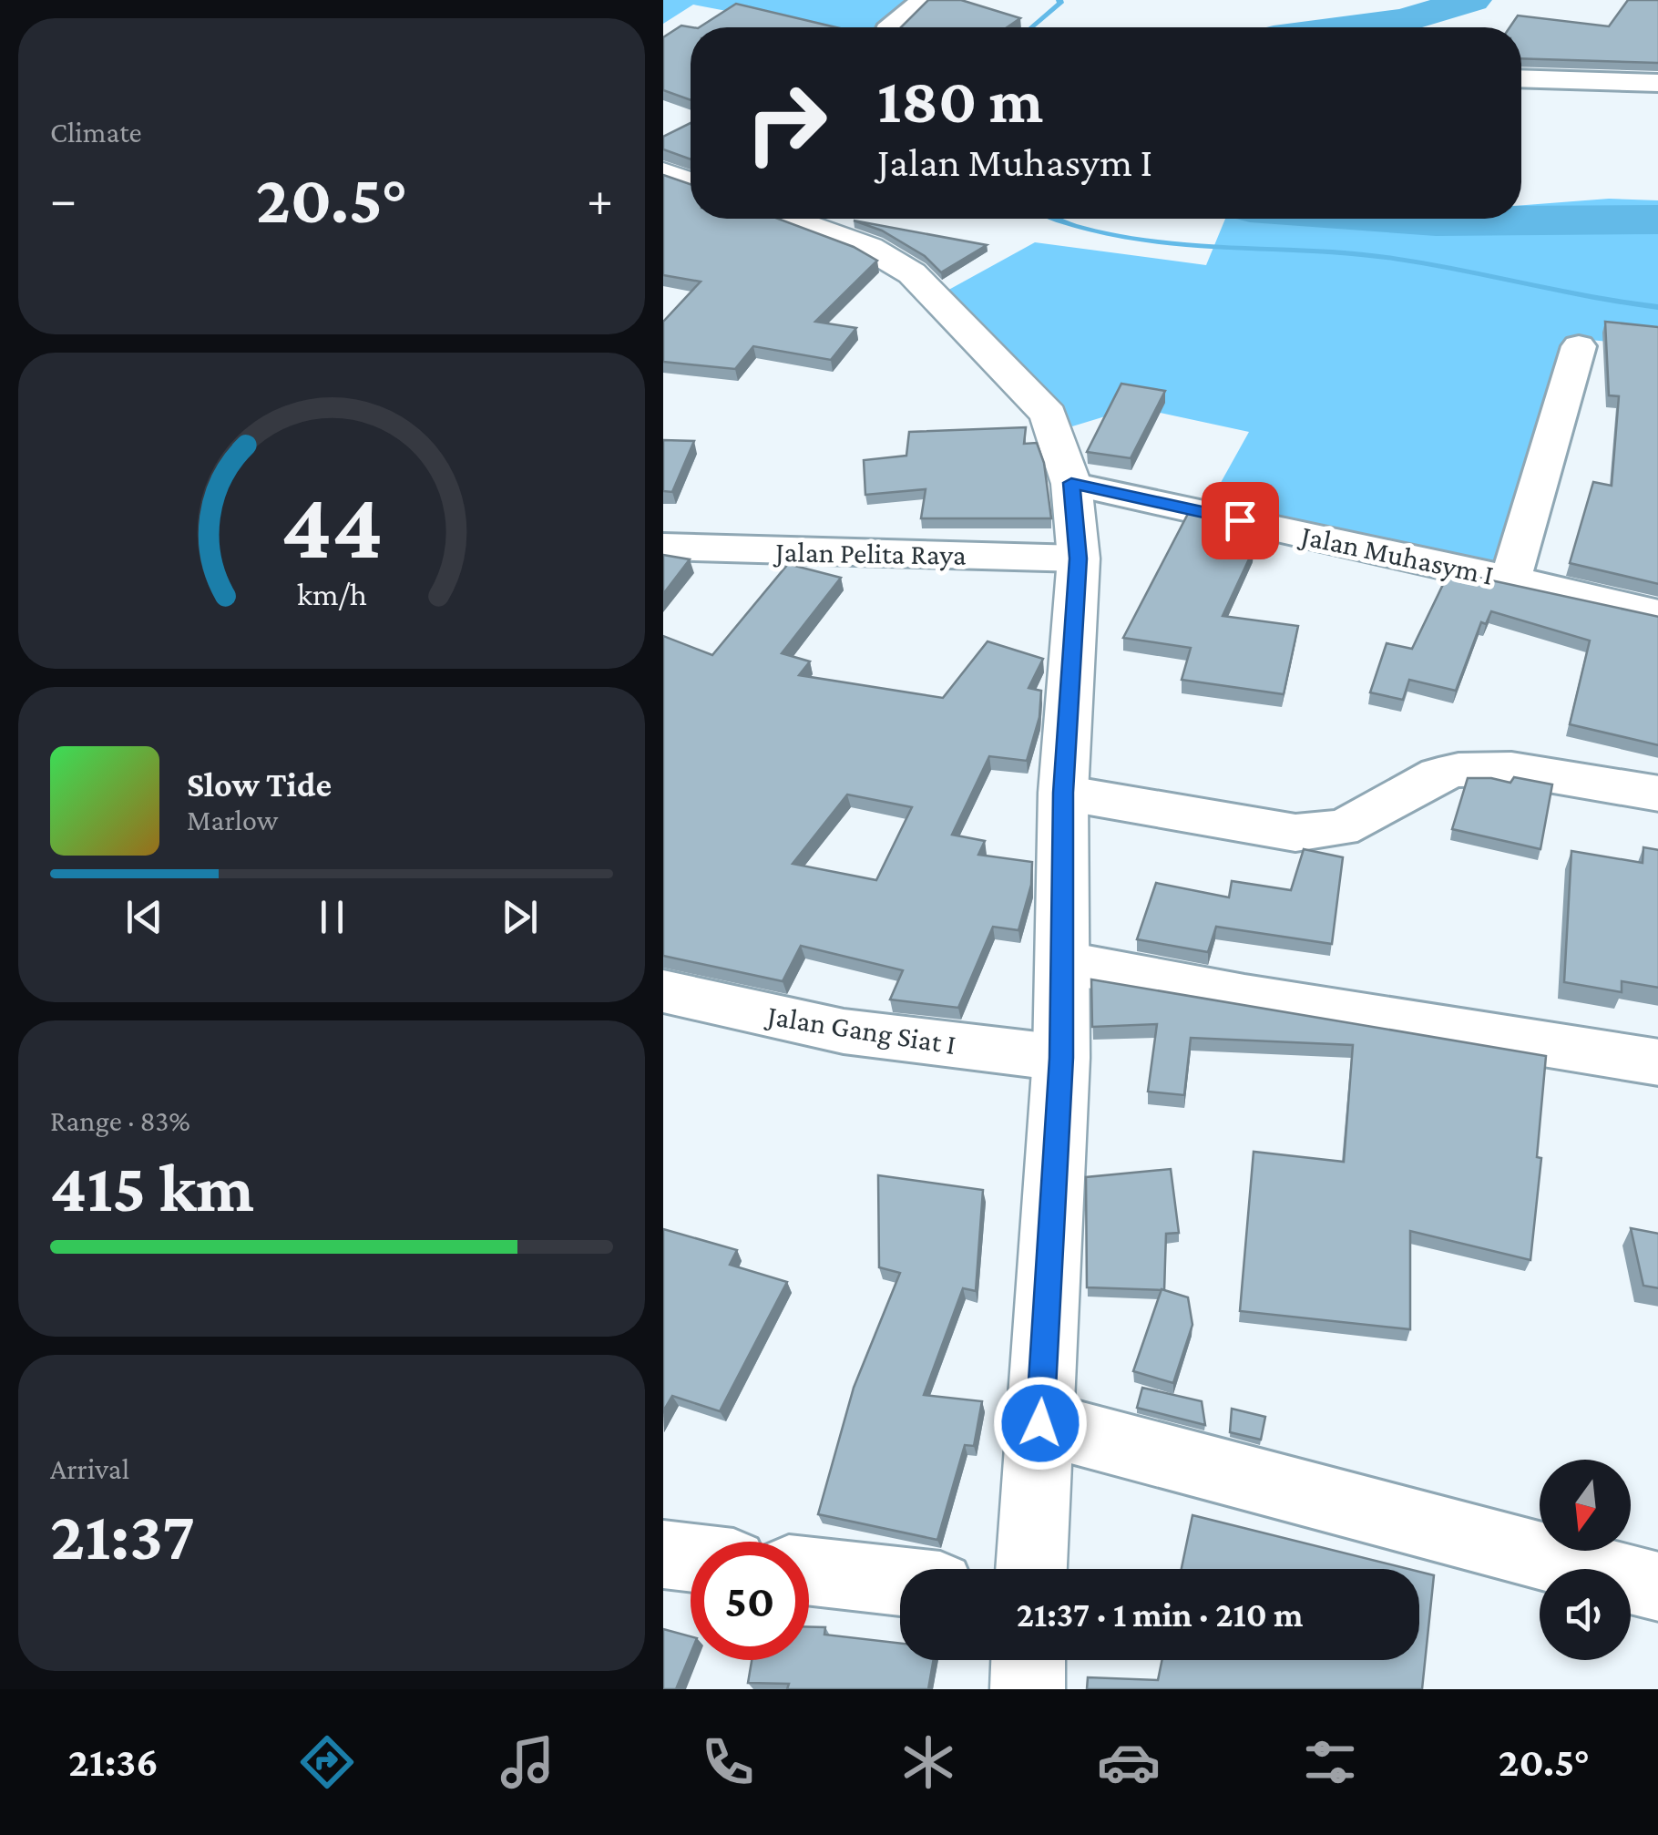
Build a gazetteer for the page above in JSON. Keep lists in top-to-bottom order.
{
  "streets": {
    "street": ["Jalan Pelita Raya", "Jalan Muhasym I", "Jalan Gang Siat I"]
  },
  "north": "bottom",
  "page": {
    "tile": [
      "Climate",
      ["Range · 83%", "415 km"],
      ["Arrival", "21:37"]
    ],
    "turn": ["180 m", "Jalan Muhasym I"],
    "heat": ["−", "20.5°", "+"],
    "song": ["Slow Tide", "Marlow"],
    "limit": "50",
    "trip": "21:37 · 1 min · 210 m",
    "tabs": ["21:36", "20.5°"],
    "gauge": ["44", "km/h"]
  }
}
